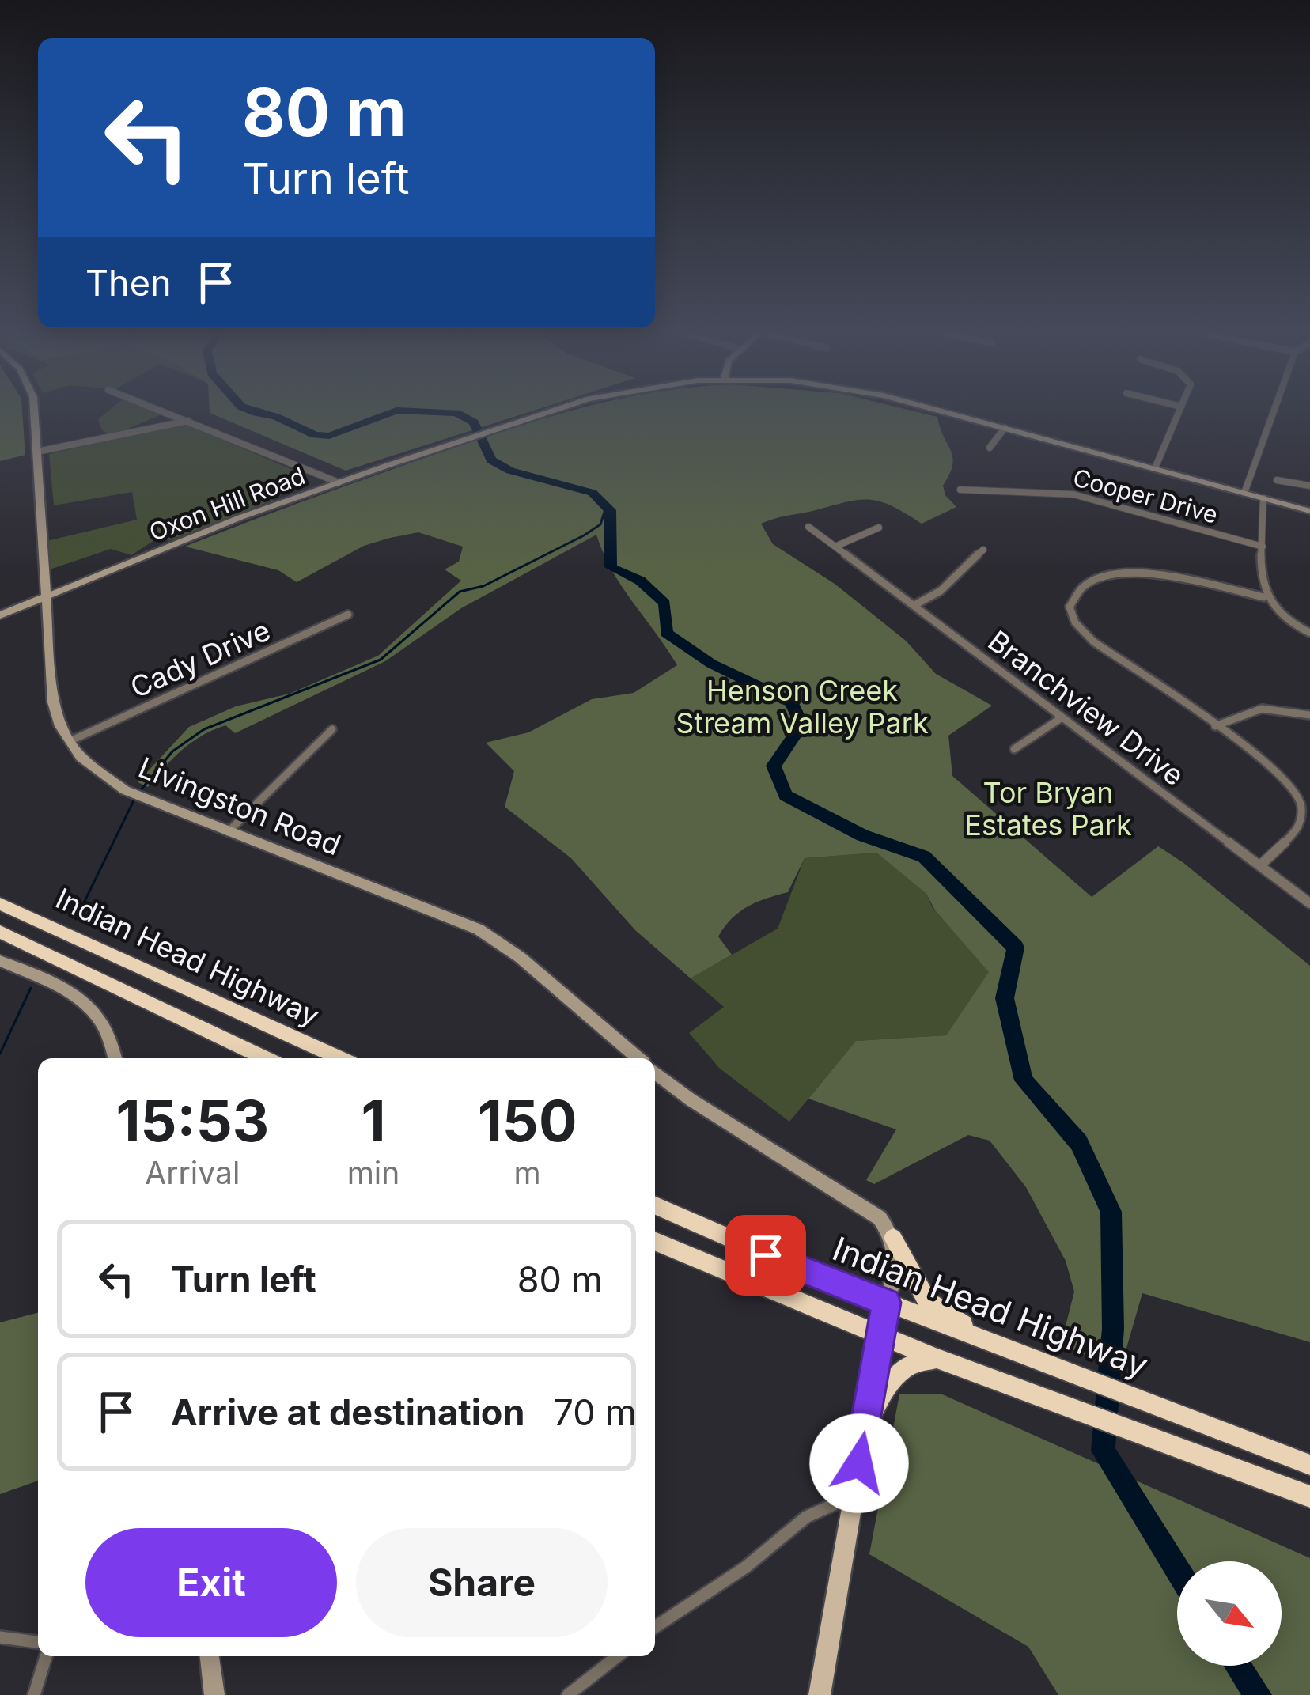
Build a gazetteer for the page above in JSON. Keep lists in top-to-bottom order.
{
  "streets": {
    "highway": ["Indian Head Highway"],
    "main road": ["Oxon Hill Road", "Livingston Road"],
    "street": ["Cooper Drive", "Cady Drive", "Branchview Drive"]
  },
  "crossings": [
    ["Oxon Hill Road", "Livingston Road"],
    ["Cady Drive", "Livingston Road"]
  ],
  "parks": ["Henson Creek Stream Valley Park", "Tor Bryan Estates Park"],
  "north": "bottom right",
  "page": {
    "turn": ["80 m", "Turn left"],
    "then": "Then",
    "eta": [
      "15:53",
      "Arrival",
      "1",
      "min",
      "150",
      "m"
    ],
    "list": [
      {
        "name": "Turn left",
        "value": "80 m"
      },
      {
        "name": "Arrive at destination",
        "value": "70 m"
      }
    ],
    "buttons": ["Exit", "Share"]
  }
}
